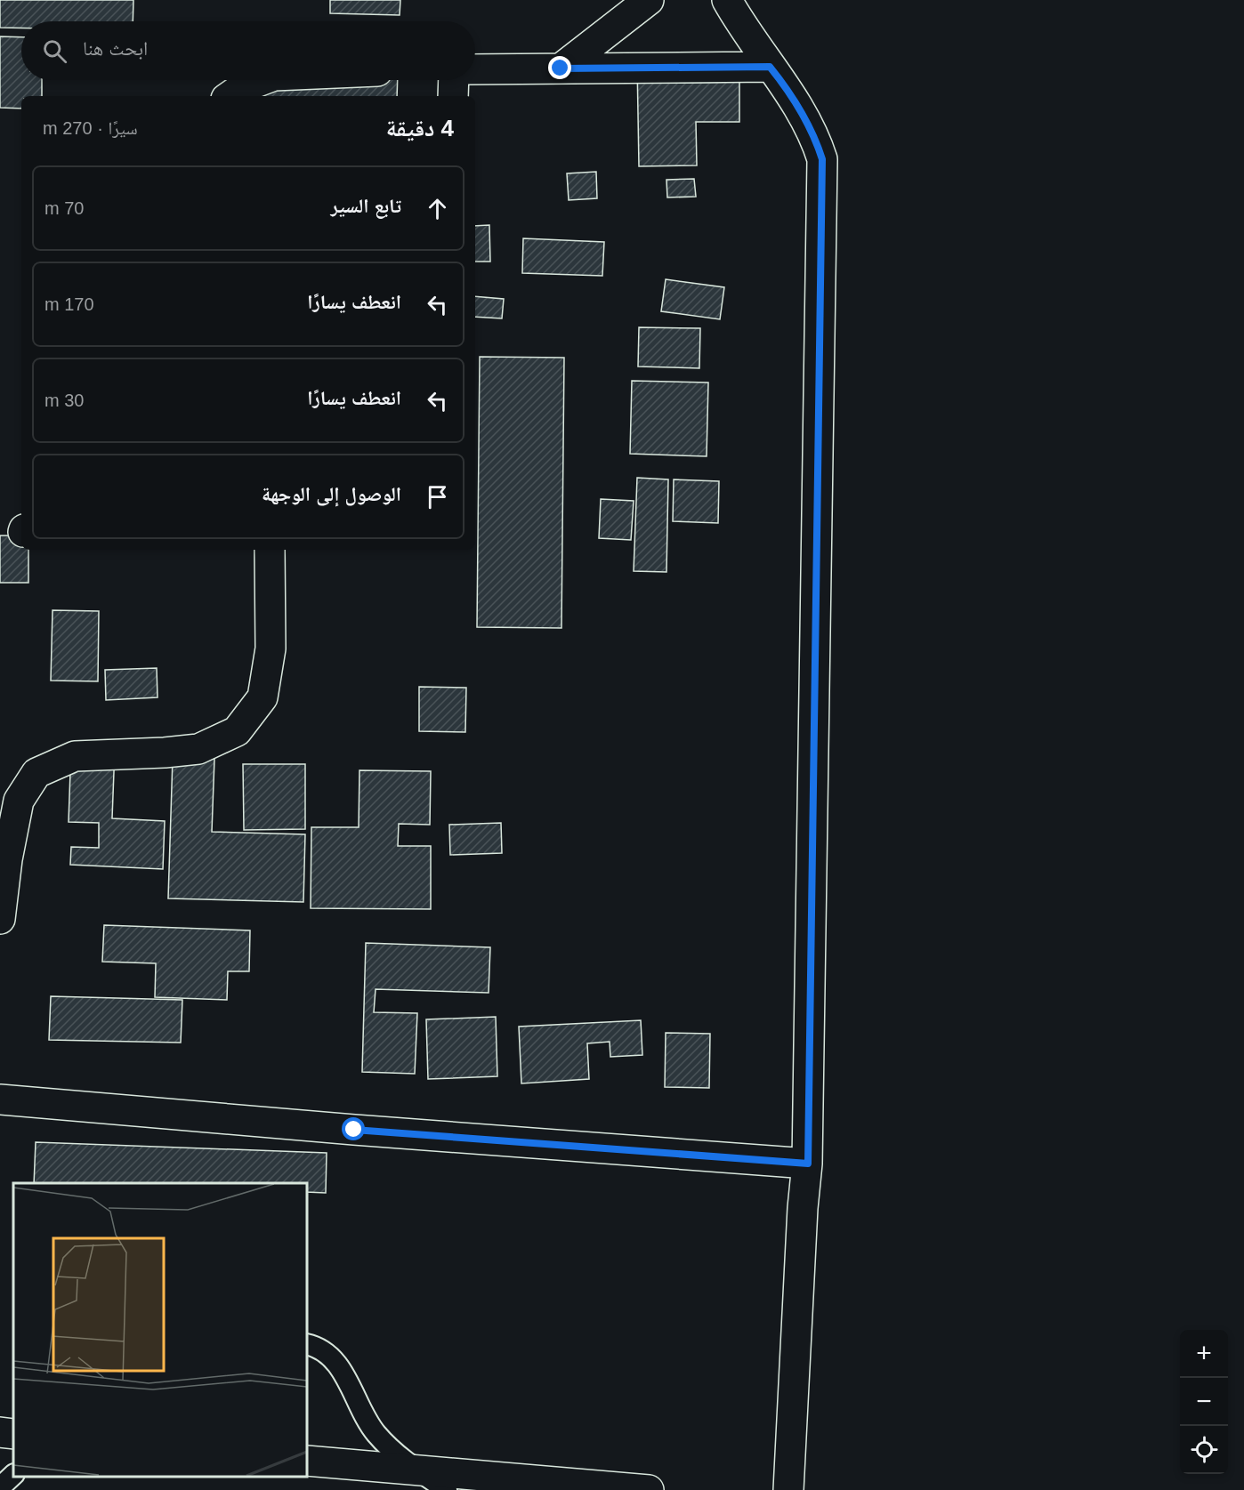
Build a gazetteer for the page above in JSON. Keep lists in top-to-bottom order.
{
  "page": {
    "search": "ابحث هنا",
    "heading": ["4 دقيقة", "سيرًا · 270 m"],
    "list": [
      ["تابع السير", "70 m"],
      ["انعطف يسارًا", "170 m"],
      ["انعطف يسارًا", "30 m"],
      "الوصول إلى الوجهة"
    ],
    "map_buttons": ["+", "−"]
  }
}
